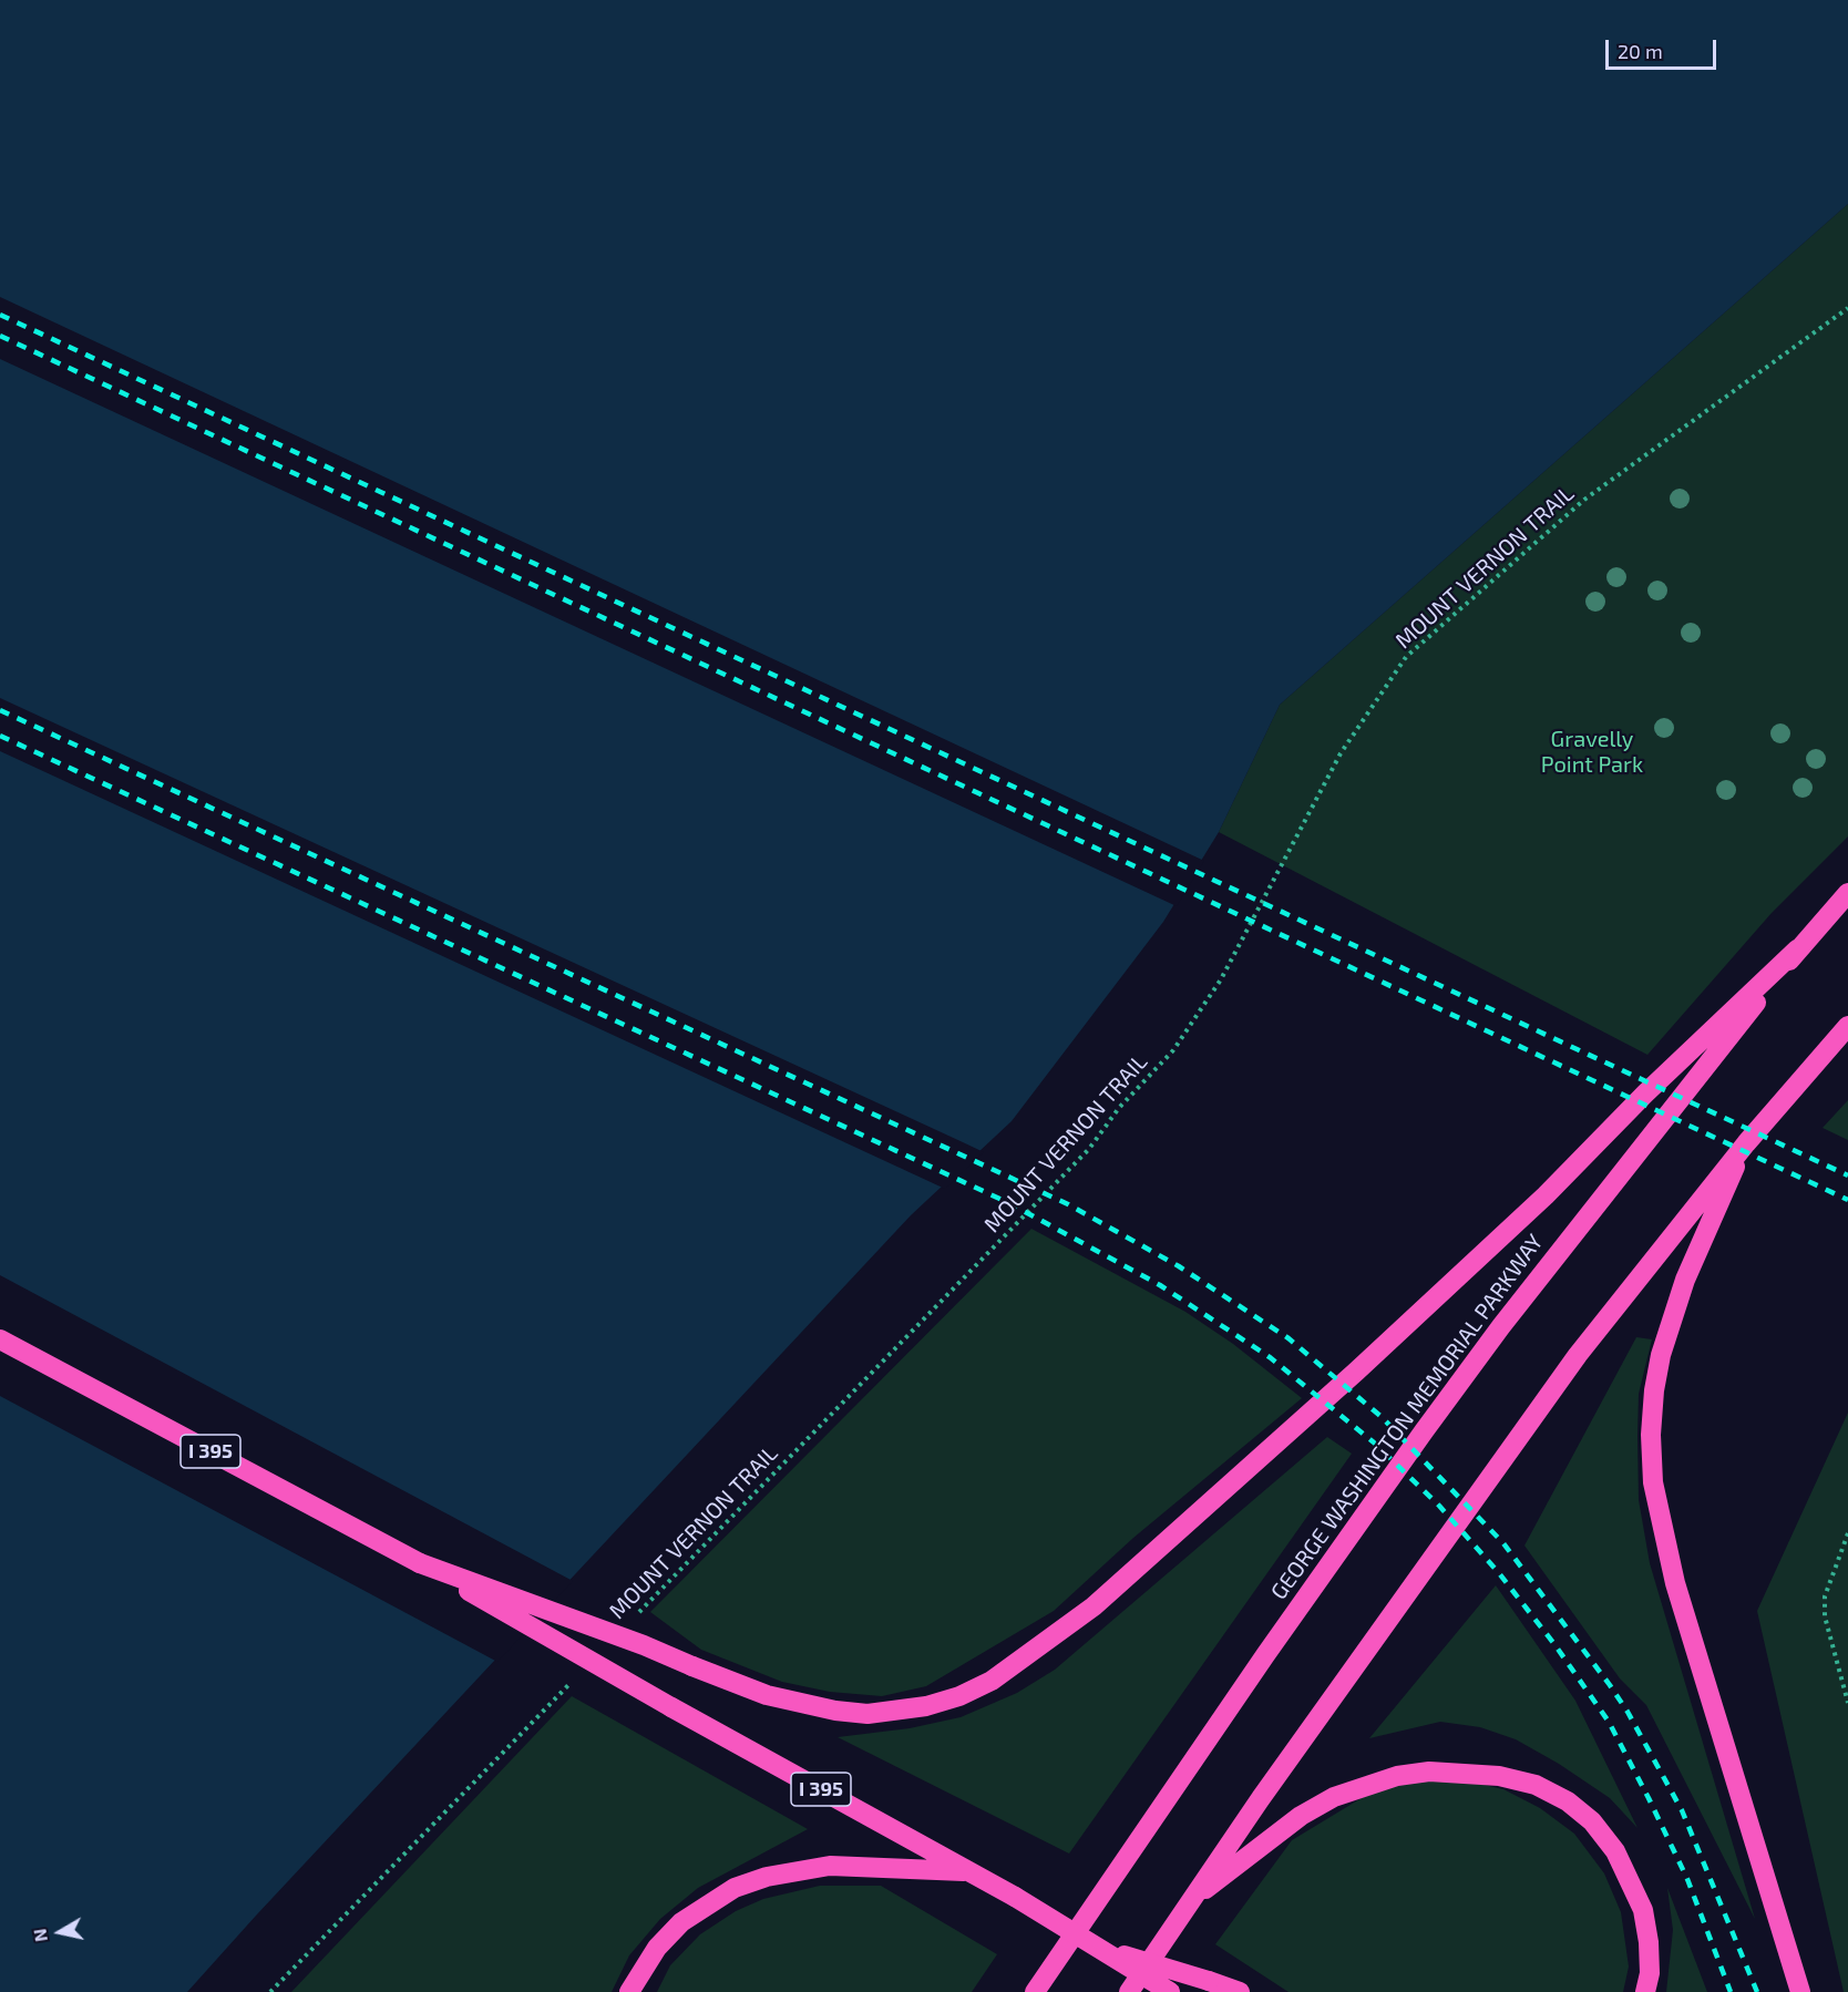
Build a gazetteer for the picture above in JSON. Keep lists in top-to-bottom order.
{
  "streets": {
    "highway": ["GEORGE WASHINGTON MEMORIAL PARKWAY", "I 395"],
    "path": ["MOUNT VERNON TRAIL"]
  },
  "parks": ["Gravelly Point Park"],
  "scale_bar": "20 m",
  "north": "left"
}
